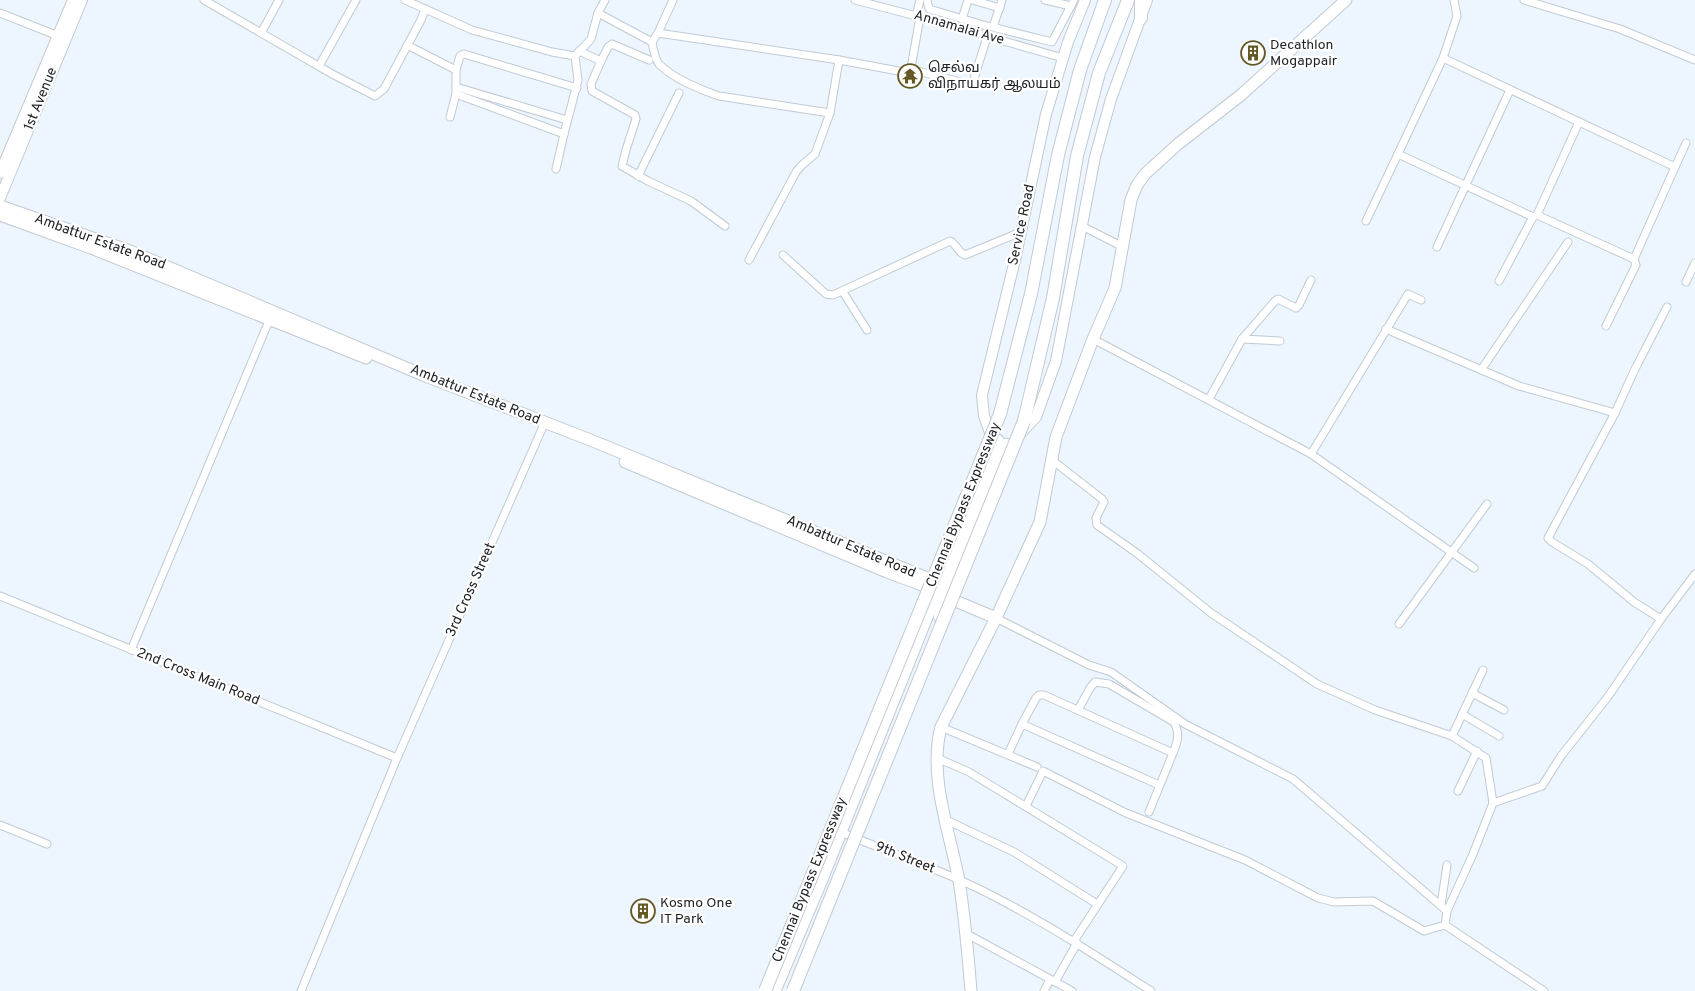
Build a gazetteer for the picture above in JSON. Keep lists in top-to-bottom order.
{
  "streets": {
    "highway": ["Chennai Bypass Expressway"],
    "main road": ["Ambattur Estate Road"],
    "street": [
      "Annamalai Ave",
      "1st Avenue",
      "Service Road",
      "3rd Cross Street",
      "2nd Cross Main Road",
      "9th Street"
    ]
  },
  "crossings": [
    ["Annamalai Ave", "Service Road"],
    ["Ambattur Estate Road", "3rd Cross Street"],
    ["3rd Cross Street", "2nd Cross Main Road"]
  ],
  "places": {
    "building": ["Decathlon Mogappair", "Kosmo One IT Park"],
    "temple": ["செல்வ விநாயகர் ஆலயம்"]
  }
}
